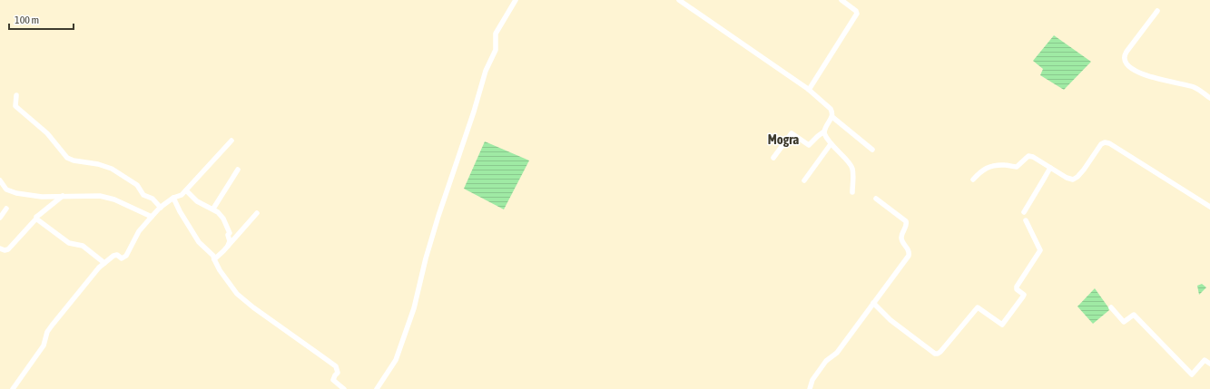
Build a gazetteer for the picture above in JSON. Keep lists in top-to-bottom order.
{
  "districts": ["Mogra"],
  "scale_bar": "100 m"
}
